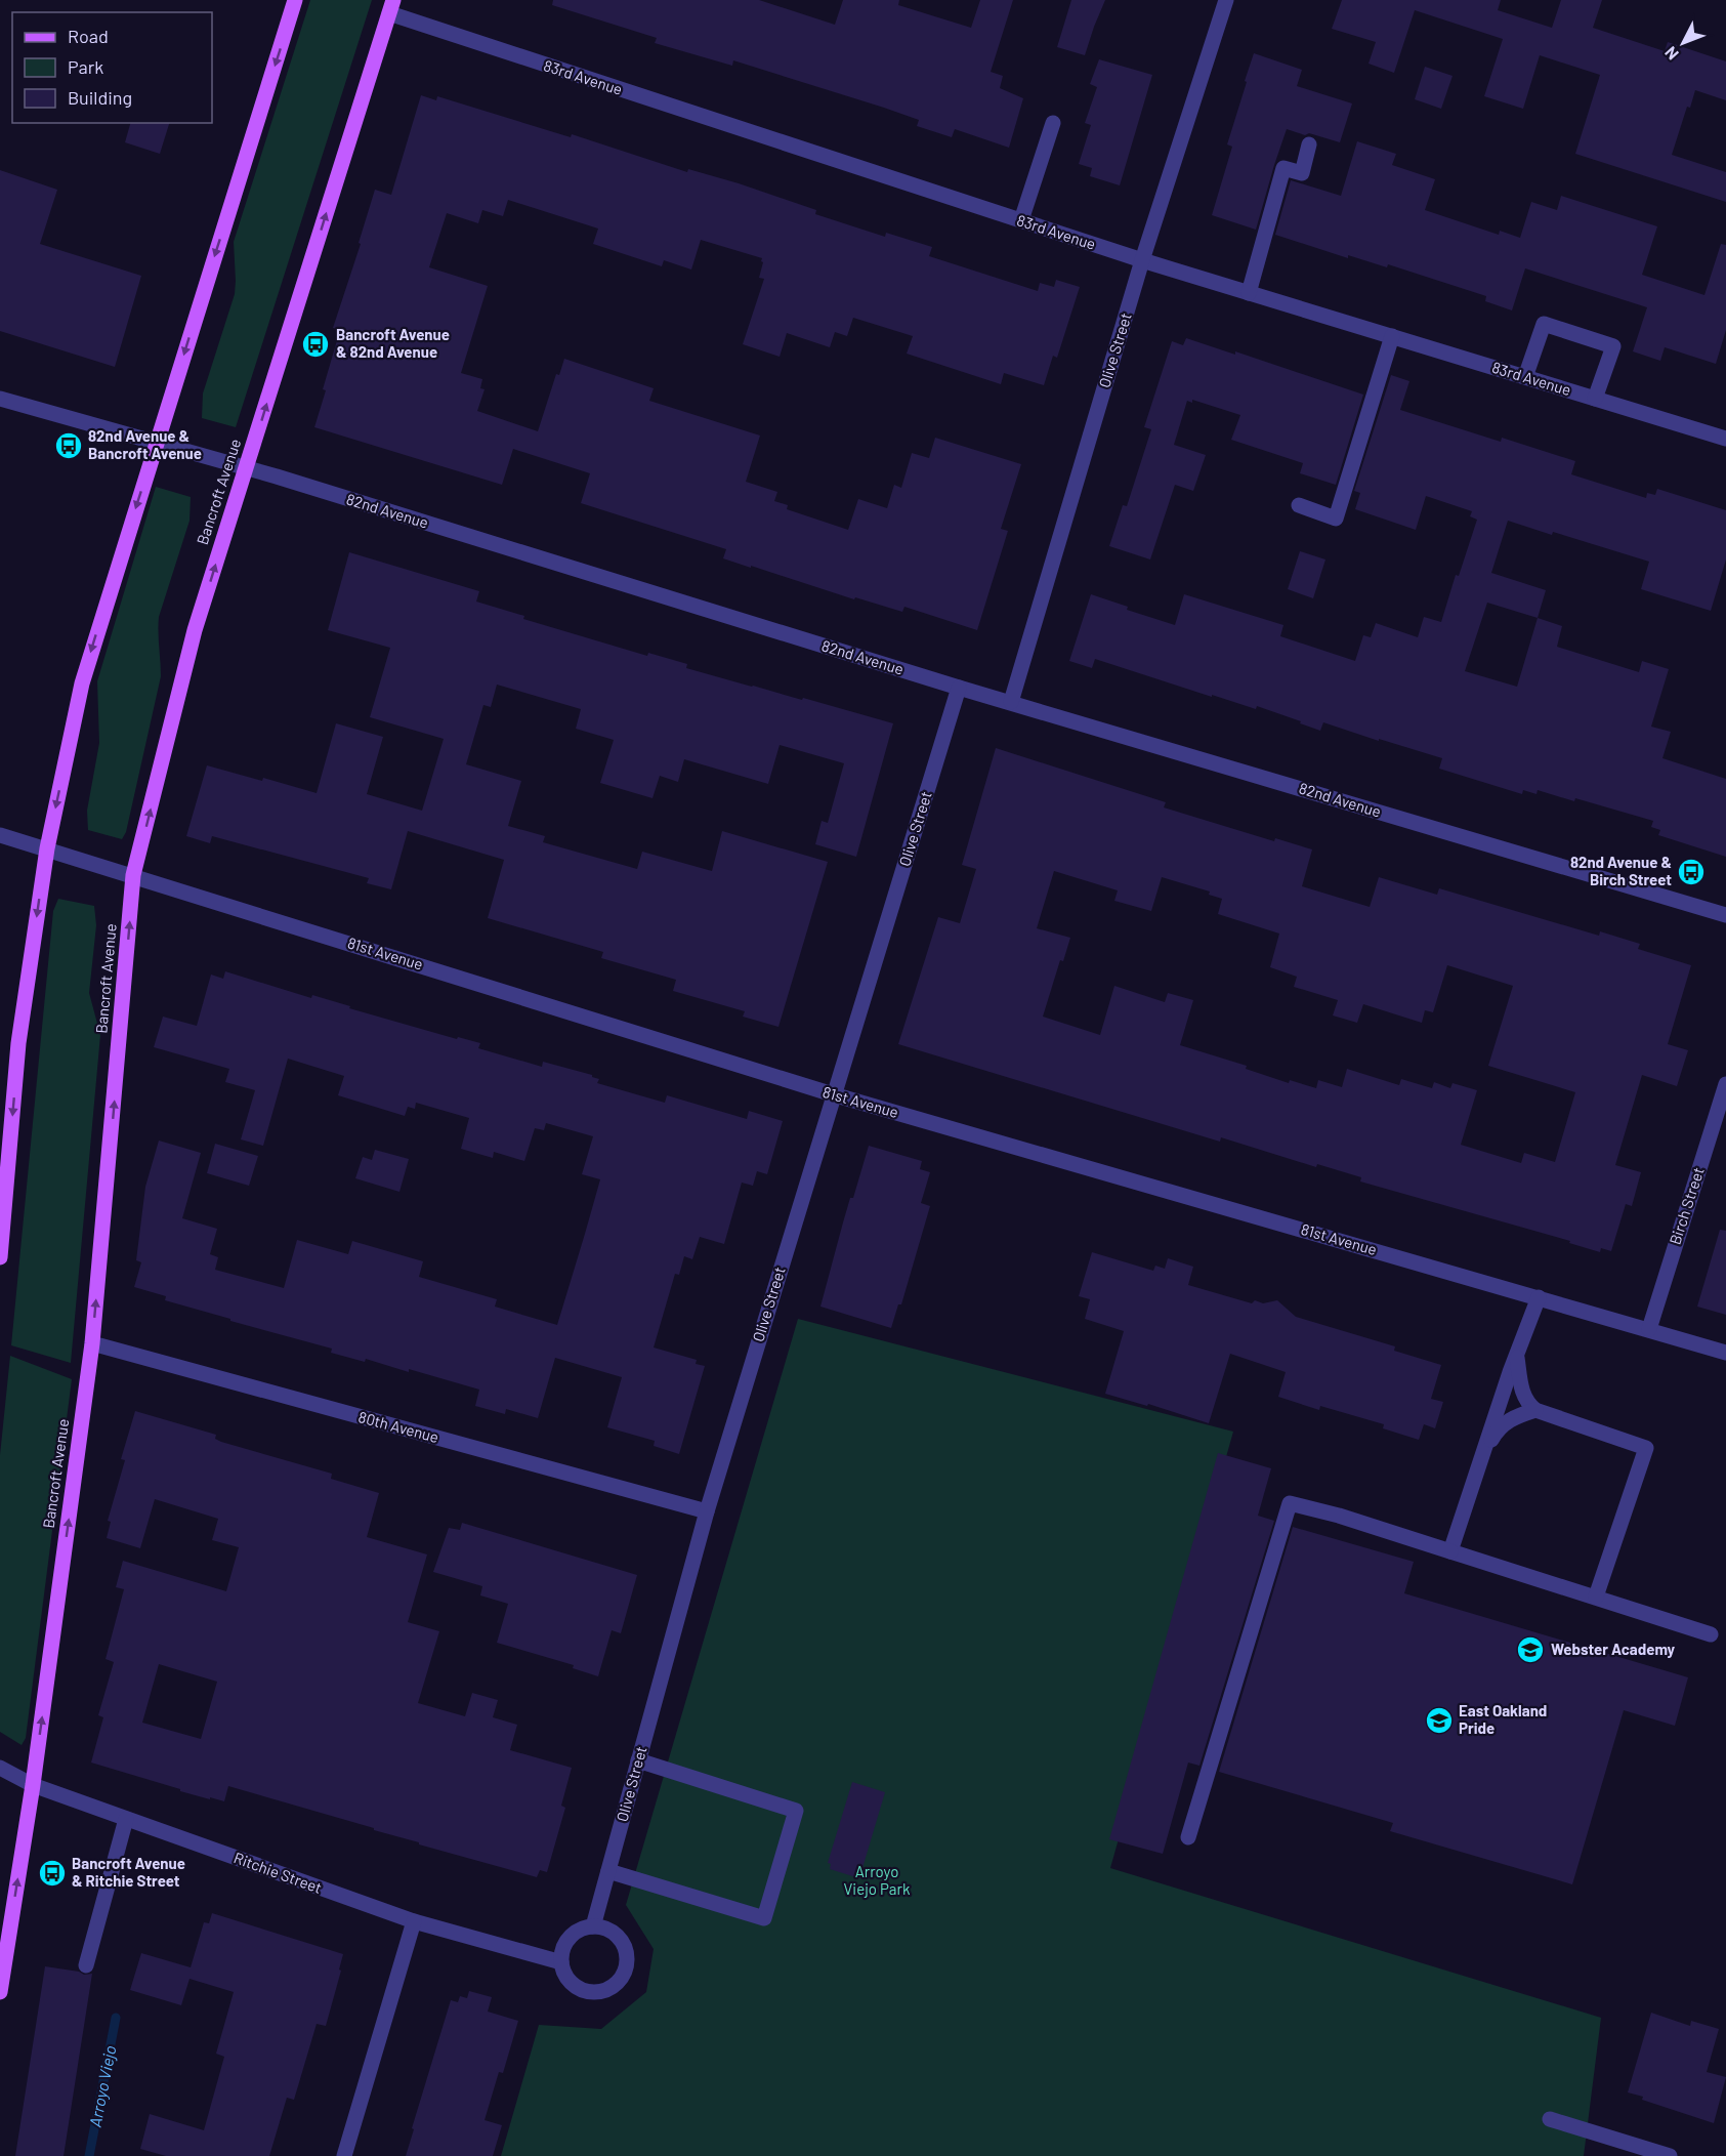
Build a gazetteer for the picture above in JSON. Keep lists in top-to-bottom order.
{
  "streets": {
    "main road": ["Bancroft Avenue"],
    "street": [
      "83rd Avenue",
      "Olive Street",
      "82nd Avenue",
      "81st Avenue",
      "Birch Street",
      "80th Avenue",
      "Ritchie Street"
    ]
  },
  "crossings": [
    ["83rd Avenue", "Olive Street"],
    ["83rd Avenue", "Bancroft Avenue"],
    ["Olive Street", "82nd Avenue"],
    ["Olive Street", "81st Avenue"],
    ["Olive Street", "80th Avenue"],
    ["Olive Street", "Ritchie Street"],
    ["Bancroft Avenue", "82nd Avenue"],
    ["Bancroft Avenue", "81st Avenue"],
    ["Bancroft Avenue", "80th Avenue"],
    ["Bancroft Avenue", "Ritchie Street"],
    ["81st Avenue", "Birch Street"]
  ],
  "water": ["Arroyo Viejo"],
  "parks": ["Arroyo Viejo Park"],
  "places": {
    "bus stop": [
      "Bancroft Avenue & 82nd Avenue",
      "82nd Avenue & Bancroft Avenue",
      "82nd Avenue & Birch Street",
      "Bancroft Avenue & Ritchie Street"
    ],
    "school or university": ["Webster Academy", "East Oakland Pride"]
  },
  "legend": ["Road", "Park", "Building"],
  "north": "bottom left"
}
